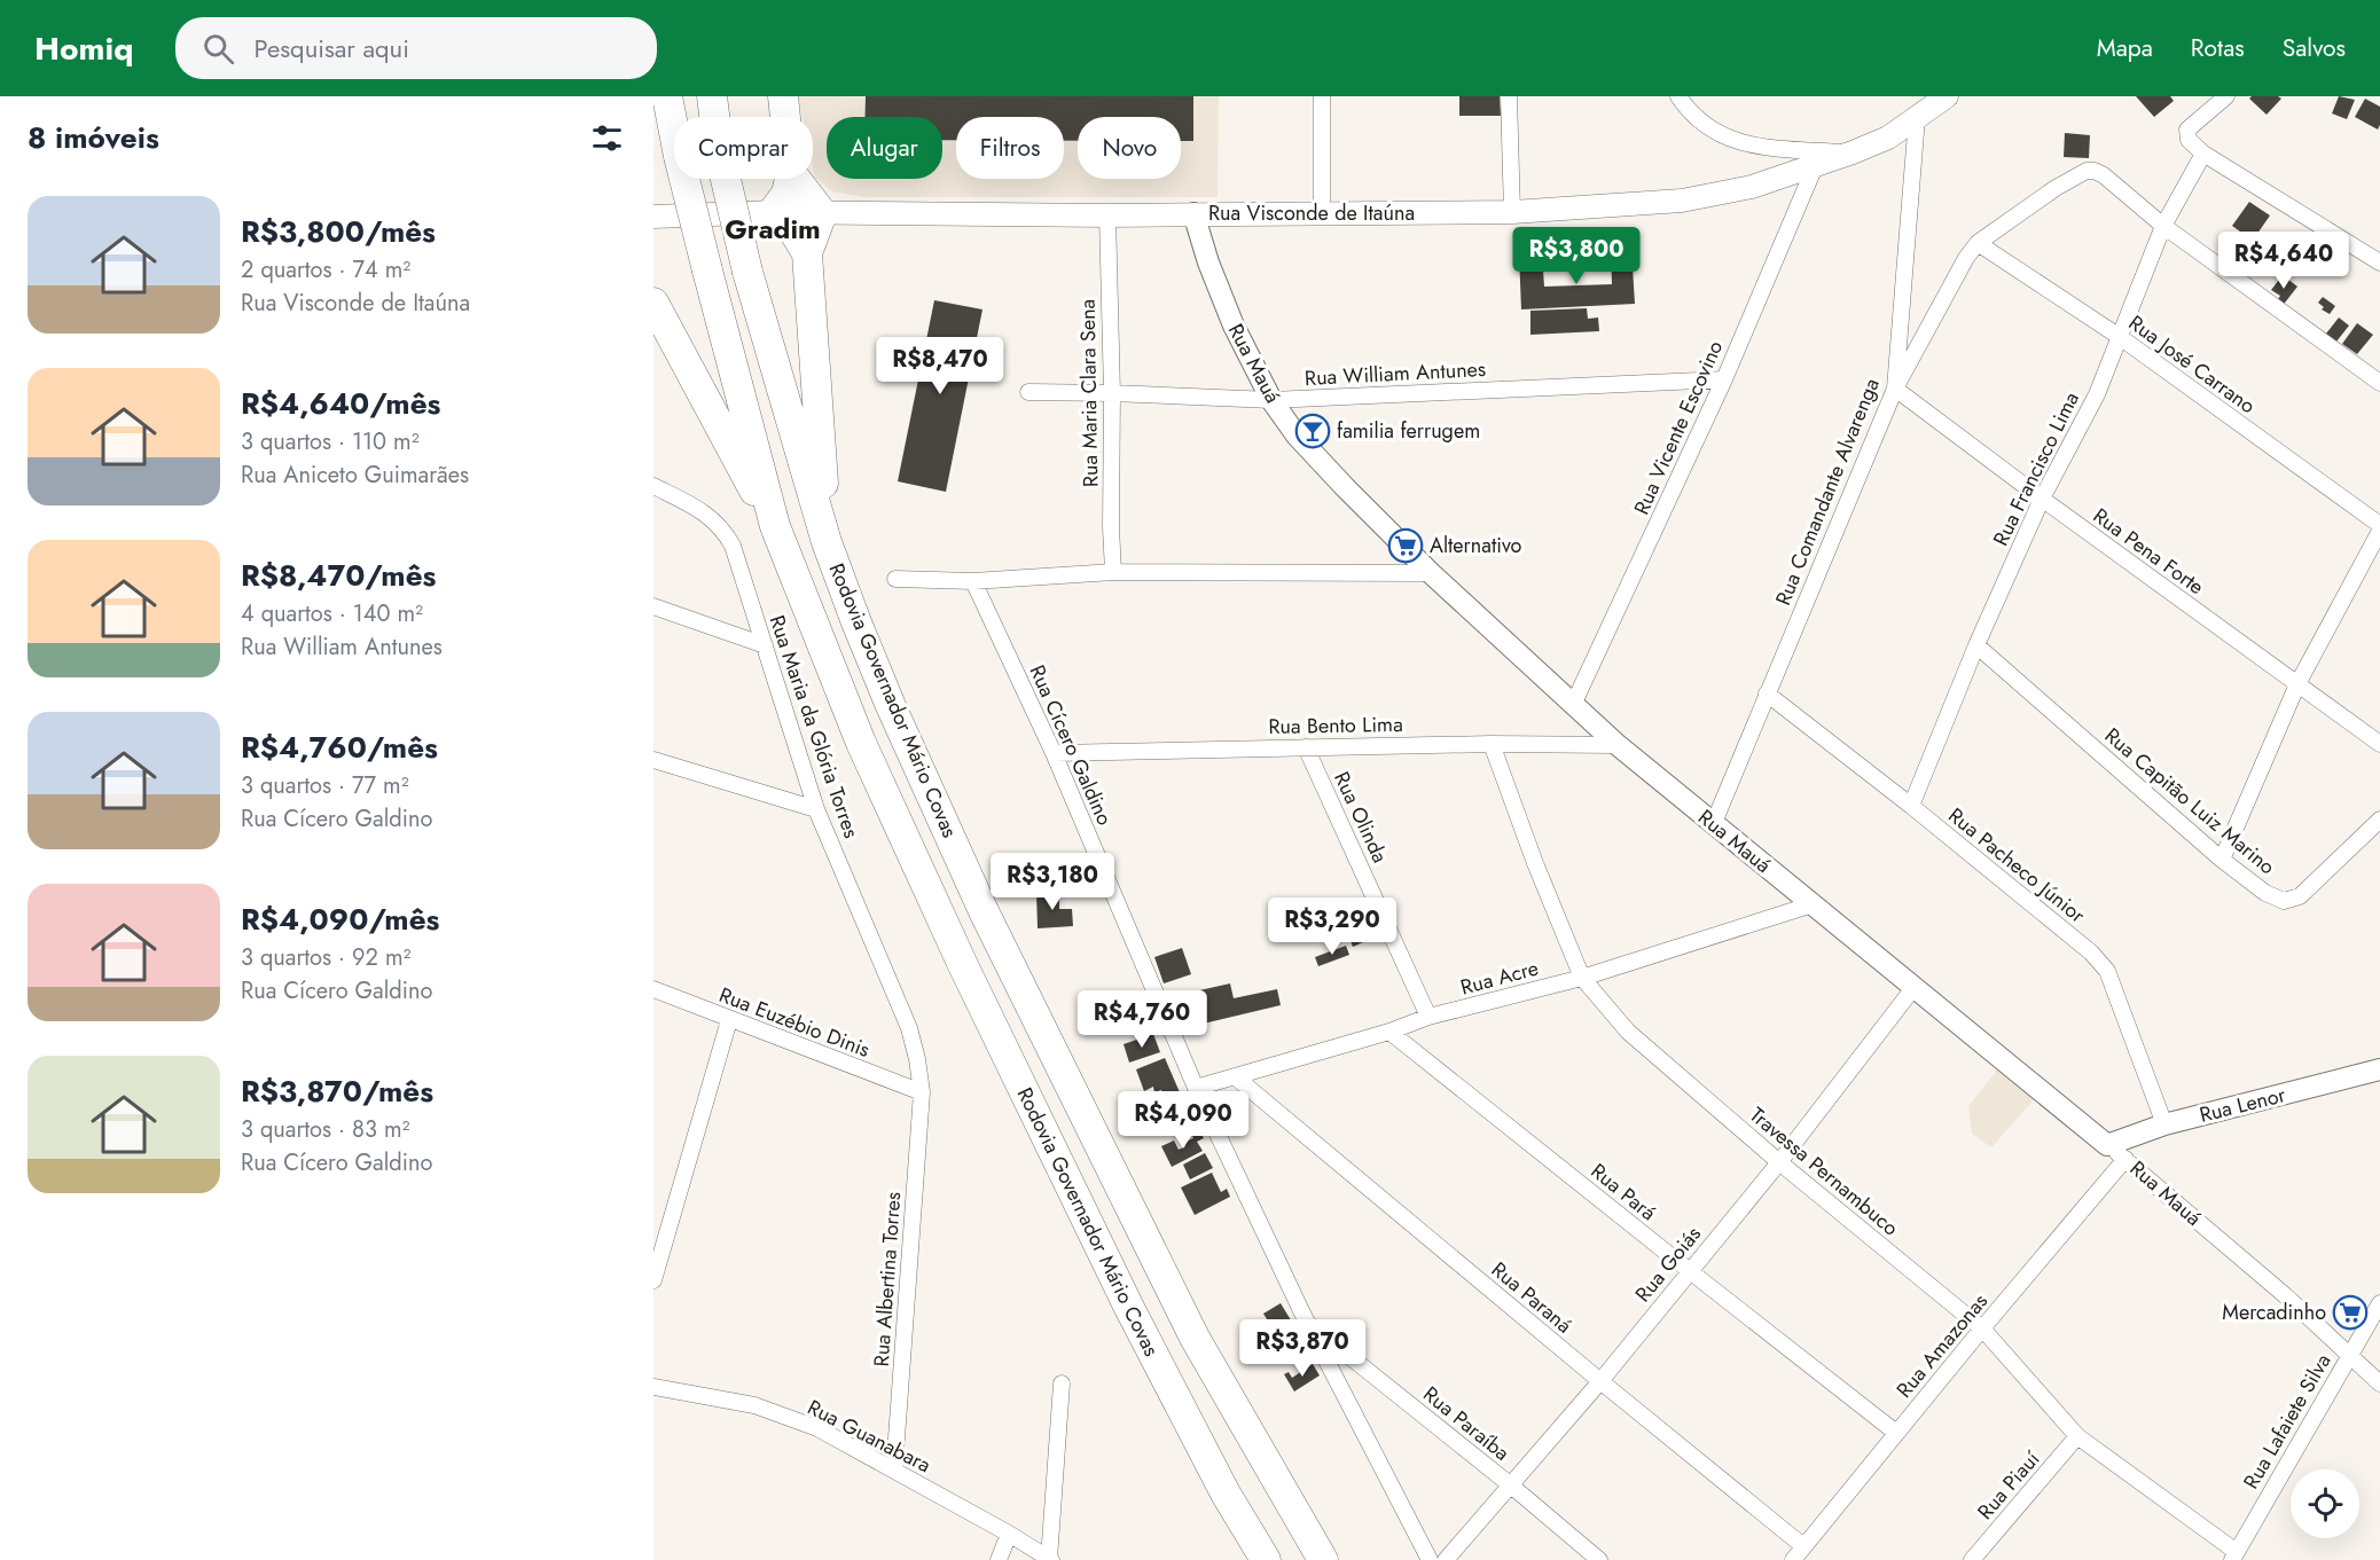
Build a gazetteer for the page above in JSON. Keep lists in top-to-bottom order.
{
  "streets": {
    "highway": ["Rodovia Governador Mário Covas"],
    "main road": ["Rua Visconde de Itaúna"],
    "street": [
      "Rua Mauá",
      "Rua José Carrano",
      "Rua William Antunes",
      "Rua Maria Clara Sena",
      "Rua Vicente Escovino",
      "Rua Francisco Lima",
      "Rua Comandante Alvarenga",
      "Rua Pena Forte",
      "Rua Bento Lima",
      "Rua Maria da Glória Torres",
      "Rua Cícero Galdino",
      "Rua Capitão Luiz Marino",
      "Rua Olinda",
      "Rua Pacheco Júnior",
      "Rua Acre",
      "Rua Euzébio Dinis",
      "Rua Lenor",
      "Travessa Pernambuco",
      "Rua Pará",
      "Rua Goiás",
      "Rua Albertina Torres",
      "Rua Paraná",
      "Rua Amazonas",
      "Rua Lafaiete Silva",
      "Rua Paraíba",
      "Rua Guanabara",
      "Rua Piauí"
    ]
  },
  "crossings": [
    ["Rua Visconde de Itaúna", "Rua Mauá"],
    ["Rua Visconde de Itaúna", "Rua Maria Clara Sena"],
    ["Rua Visconde de Itaúna", "Rua Vicente Escovino"],
    ["Rua Visconde de Itaúna", "Rua Comandante Alvarenga"],
    ["Rua Mauá", "Rua William Antunes"],
    ["Rua Mauá", "Rua Vicente Escovino"],
    ["Rua Mauá", "Rua Comandante Alvarenga"],
    ["Rua Mauá", "Rua Bento Lima"],
    ["Rua Mauá", "Rua Acre"],
    ["Rua Mauá", "Rua Lenor"],
    ["Rua Mauá", "Rua Goiás"],
    ["Rua Mauá", "Rua Amazonas"],
    ["Rua Mauá", "Rua Lafaiete Silva"],
    ["Rua José Carrano", "Rua Francisco Lima"],
    ["Rua William Antunes", "Rua Maria Clara Sena"],
    ["Rua William Antunes", "Rua Vicente Escovino"],
    ["Rua Francisco Lima", "Rua Pena Forte"],
    ["Rua Francisco Lima", "Rua Capitão Luiz Marino"],
    ["Rua Francisco Lima", "Rua Pacheco Júnior"],
    ["Rua Comandante Alvarenga", "Rua Pena Forte"],
    ["Rua Comandante Alvarenga", "Rua Pacheco Júnior"],
    ["Rua Bento Lima", "Rua Cícero Galdino"],
    ["Rua Bento Lima", "Rua Olinda"],
    ["Rua Bento Lima", "Travessa Pernambuco"],
    ["Rua Maria da Glória Torres", "Rua Euzébio Dinis"],
    ["Rua Maria da Glória Torres", "Rua Albertina Torres"],
    ["Rua Cícero Galdino", "Rua Acre"],
    ["Rua Cícero Galdino", "Rua Paraíba"],
    ["Rua Olinda", "Rua Acre"],
    ["Rua Pacheco Júnior", "Rua Lenor"],
    ["Rua Acre", "Travessa Pernambuco"],
    ["Rua Acre", "Rua Pará"],
    ["Rua Acre", "Rua Paraná"],
    ["Rua Euzébio Dinis", "Rua Albertina Torres"],
    ["Travessa Pernambuco", "Rua Goiás"],
    ["Travessa Pernambuco", "Rua Amazonas"],
    ["Travessa Pernambuco", "Rua Lafaiete Silva"],
    ["Travessa Pernambuco", "Rua Piauí"],
    ["Rua Pará", "Rua Goiás"],
    ["Rua Pará", "Rua Amazonas"],
    ["Rua Goiás", "Rua Paraná"],
    ["Rua Goiás", "Rua Paraíba"],
    ["Rua Albertina Torres", "Rua Guanabara"],
    ["Rua Paraná", "Rua Amazonas"]
  ],
  "districts": ["Gradim"],
  "places": {
    "bar": ["familia ferrugem"],
    "supermarket": ["Alternativo", "Mercadinho"]
  },
  "page": {
    "header": "Homiq",
    "search": "Pesquisar aqui",
    "nav": ["Mapa", "Rotas", "Salvos"],
    "heading": "8 imóveis",
    "chip": [
      "Comprar",
      "Alugar",
      "Filtros",
      "Novo"
    ],
    "list": [
      {
        "name": "R$3,800/mês",
        "note": "2 quartos · 74 m² · Rua Visconde de Itaúna"
      },
      {
        "name": "R$4,640/mês",
        "note": "3 quartos · 110 m² · Rua Aniceto Guimarães"
      },
      {
        "name": "R$8,470/mês",
        "note": "4 quartos · 140 m² · Rua William Antunes"
      },
      {
        "name": "R$4,760/mês",
        "note": "3 quartos · 77 m² · Rua Cícero Galdino"
      },
      {
        "name": "R$4,090/mês",
        "note": "3 quartos · 92 m² · Rua Cícero Galdino"
      },
      {
        "name": "R$3,870/mês",
        "note": "3 quartos · 83 m² · Rua Cícero Galdino"
      }
    ],
    "price": [
      "R$3,800",
      "R$4,640",
      "R$8,470",
      "R$3,180",
      "R$3,290",
      "R$4,760",
      "R$4,090",
      "R$3,870"
    ]
  }
}
